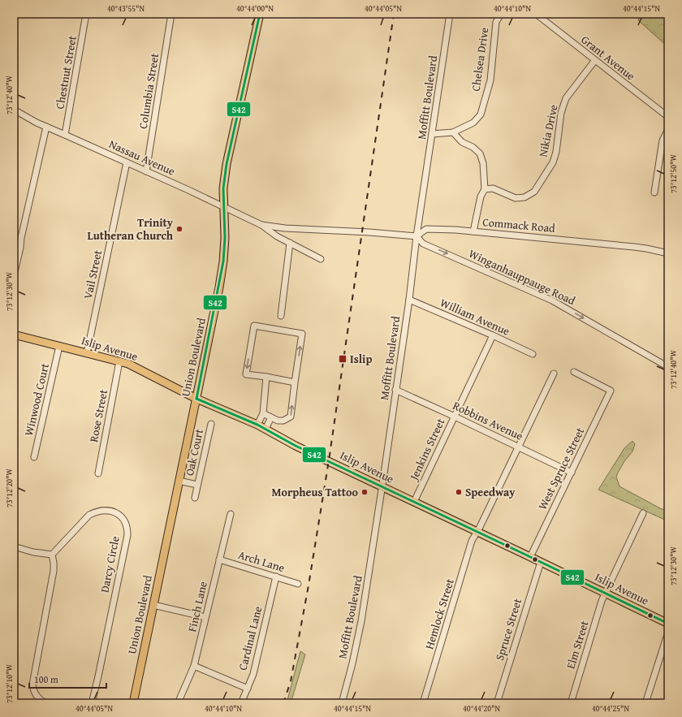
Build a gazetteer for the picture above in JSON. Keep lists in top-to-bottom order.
{
  "streets": {
    "main road": ["Islip Avenue", "Union Boulevard"],
    "street": [
      "Grant Avenue",
      "Chelsea Drive",
      "Chestnut Street",
      "Columbia Street",
      "Moffitt Boulevard",
      "Nikia Drive",
      "Nassau Avenue",
      "Commack Road",
      "Vail Street",
      "Winganhauppauge Road",
      "William Avenue",
      "Winwood Court",
      "Rose Street",
      "Robbins Avenue",
      "Jenkins Street",
      "Oak Court",
      "West Spruce Street",
      "Arch Lane",
      "Darcy Circle",
      "Finch Lane",
      "Hemlock Street",
      "Spruce Street",
      "Cardinal Lane",
      "Elm Street"
    ]
  },
  "crossings": [
    ["Grant Avenue", "Nikia Drive"],
    ["Chelsea Drive", "Moffitt Boulevard"],
    ["Chestnut Street", "Nassau Avenue"],
    ["Columbia Street", "Nassau Avenue"],
    ["Moffitt Boulevard", "Nassau Avenue"],
    ["Moffitt Boulevard", "Commack Road"],
    ["Moffitt Boulevard", "Winganhauppauge Road"],
    ["Moffitt Boulevard", "William Avenue"],
    ["Moffitt Boulevard", "Islip Avenue"],
    ["Moffitt Boulevard", "Robbins Avenue"],
    ["Nassau Avenue", "Commack Road"],
    ["Nassau Avenue", "Vail Street"],
    ["Nassau Avenue", "Winganhauppauge Road"],
    ["Nassau Avenue", "Union Boulevard"],
    ["Commack Road", "Winganhauppauge Road"],
    ["Vail Street", "Islip Avenue"],
    ["William Avenue", "Jenkins Street"],
    ["Islip Avenue", "Union Boulevard"],
    ["Islip Avenue", "Winwood Court"],
    ["Islip Avenue", "Rose Street"],
    ["Islip Avenue", "Jenkins Street"],
    ["Islip Avenue", "West Spruce Street"],
    ["Islip Avenue", "Hemlock Street"],
    ["Islip Avenue", "Spruce Street"],
    ["Islip Avenue", "Elm Street"],
    ["Union Boulevard", "Oak Court"],
    ["Robbins Avenue", "Jenkins Street"],
    ["Robbins Avenue", "West Spruce Street"],
    ["Robbins Avenue", "Hemlock Street"],
    ["Arch Lane", "Finch Lane"],
    ["Arch Lane", "Cardinal Lane"]
  ],
  "one_way": ["Winganhauppauge Road"],
  "places": {
    "other": ["Trinity Lutheran Church", "Morpheus Tattoo", "Speedway"],
    "transit": ["Islip"]
  },
  "lines": ["transit line S42"],
  "scale_bar": "100 m",
  "coordinates": [
    "40°43'55\"N",
    "40°44'00\"N",
    "40°44'05\"N",
    "40°44'10\"N",
    "40°44'15\"N",
    "73°12'40\"W",
    "73°12'50\"W",
    "73°12'30\"W",
    "73°12'20\"W",
    "73°12'10\"W",
    "40°44'20\"N",
    "40°44'25\"N"
  ]
}
